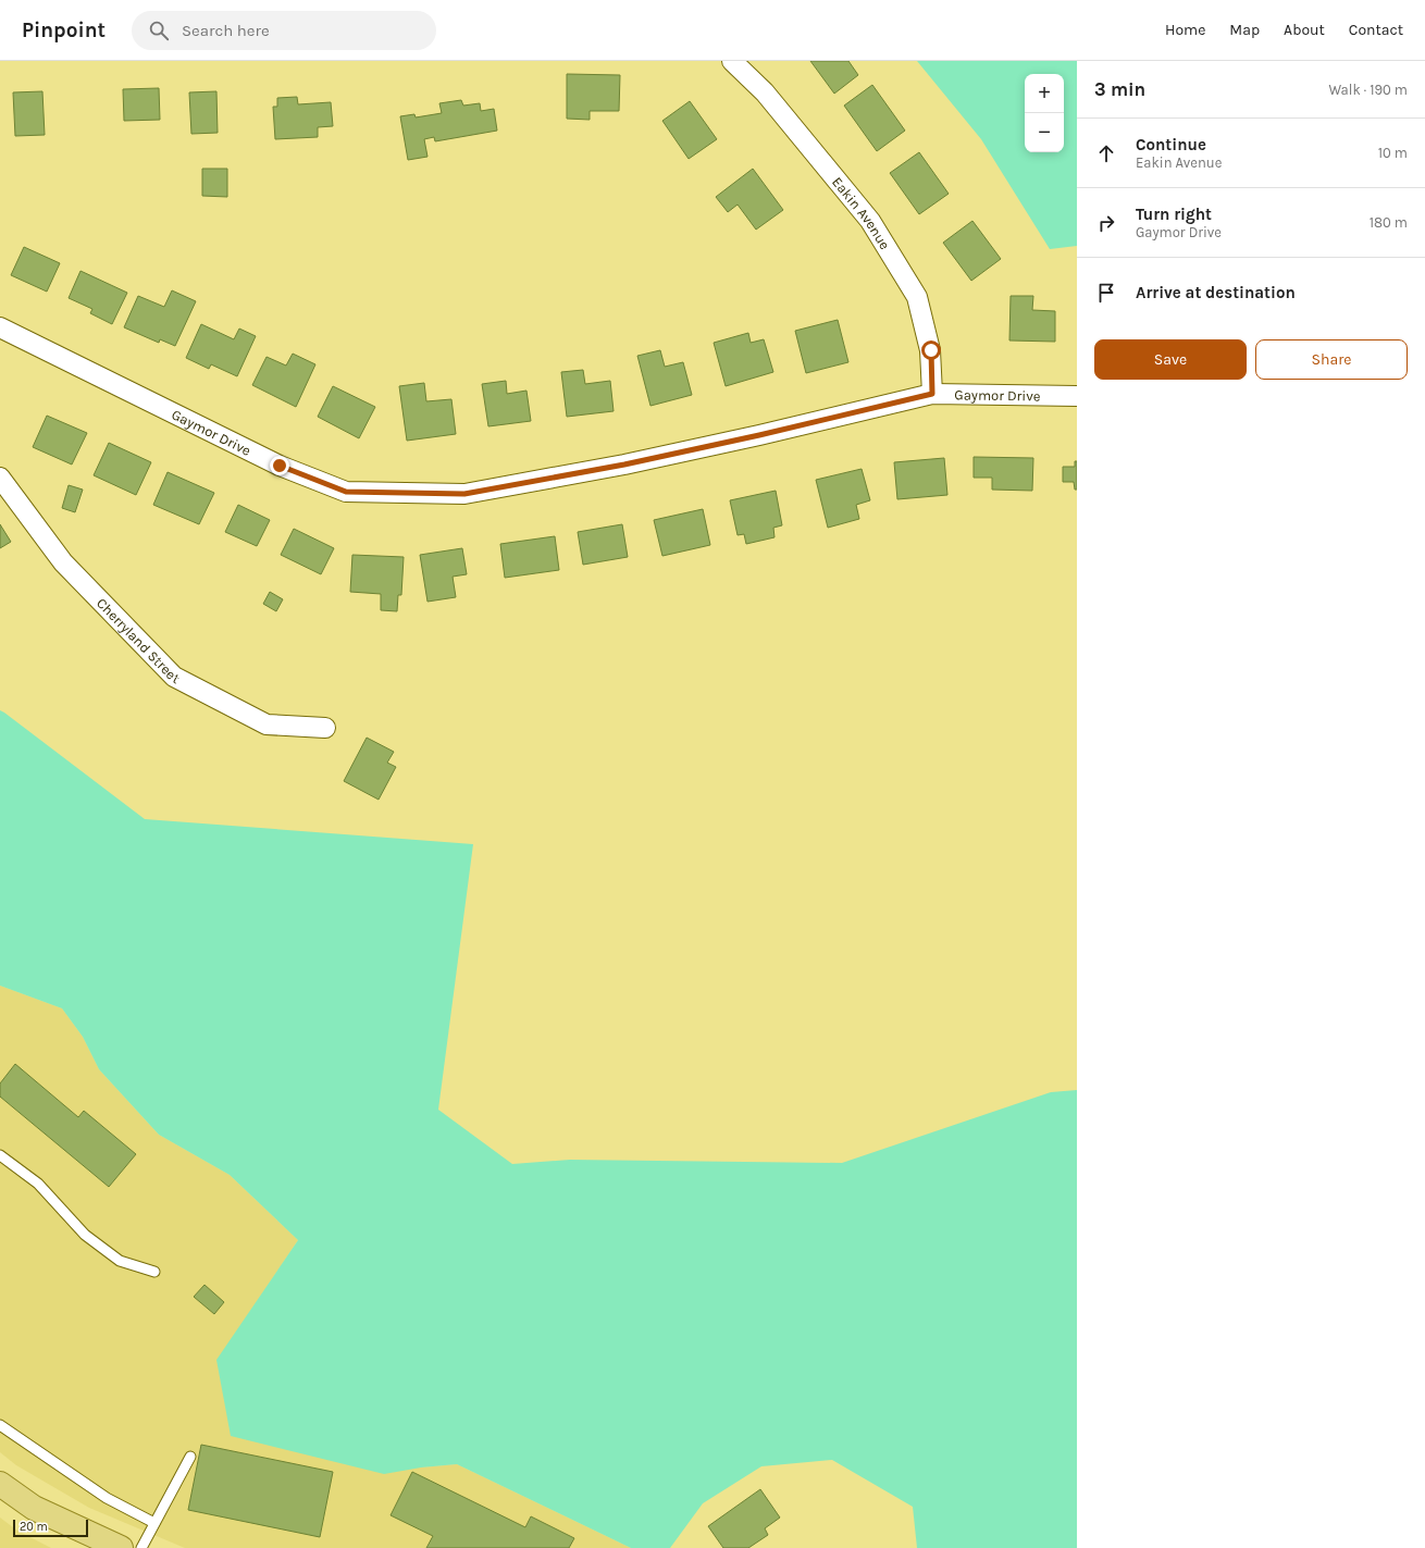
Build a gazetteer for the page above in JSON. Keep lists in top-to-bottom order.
{
  "streets": {
    "street": ["Eakin Avenue", "Gaymor Drive", "Cherryland Street"]
  },
  "crossings": [
    ["Eakin Avenue", "Gaymor Drive"]
  ],
  "scale_bar": "20 m",
  "page": {
    "header": "Pinpoint",
    "search": "Search here",
    "nav": [
      "Home",
      "Map",
      "About",
      "Contact"
    ],
    "heading": ["3 min", "Walk · 190 m"],
    "map_buttons": ["+", "−"],
    "list": [
      ["Continue", "Eakin Avenue", "10 m"],
      ["Turn right", "Gaymor Drive", "180 m"],
      "Arrive at destination"
    ],
    "buttons": ["Save", "Share"],
    "scale": "20 m"
  }
}
